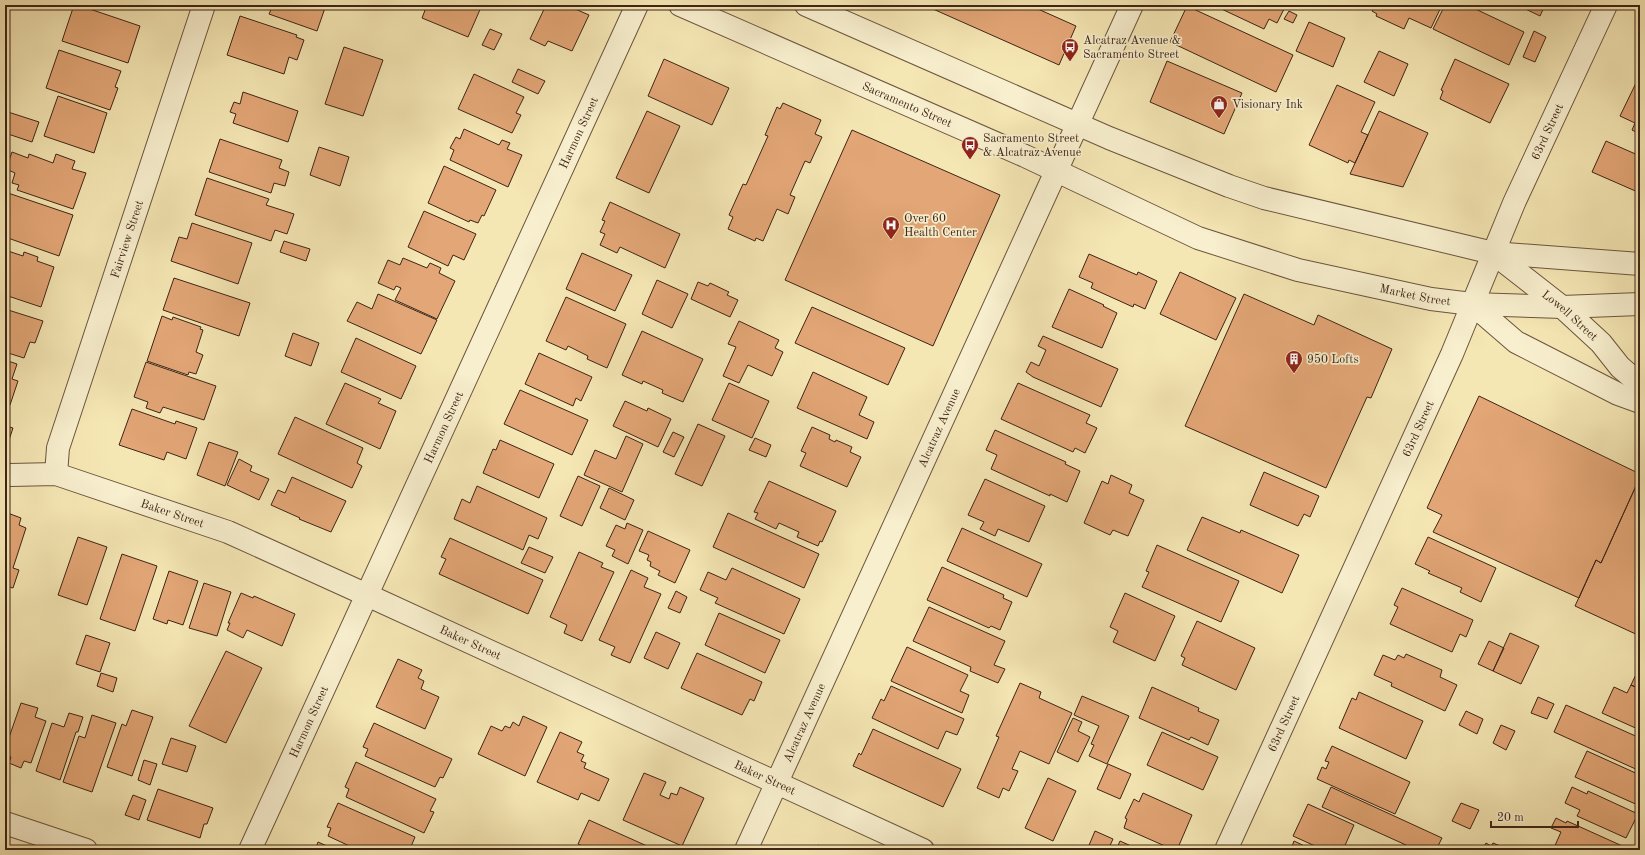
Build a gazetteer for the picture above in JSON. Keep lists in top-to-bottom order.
{
  "streets": {
    "street": [
      "Sacramento Street",
      "63rd Street",
      "Harmon Street",
      "Fairview Street",
      "Market Street",
      "Lowell Street",
      "Alcatraz Avenue",
      "Baker Street"
    ]
  },
  "crossings": [
    ["Sacramento Street", "Market Street"],
    ["Sacramento Street", "Alcatraz Avenue"],
    ["63rd Street", "Market Street"],
    ["63rd Street", "Lowell Street"],
    ["Harmon Street", "Baker Street"],
    ["Fairview Street", "Baker Street"],
    ["Market Street", "Lowell Street"],
    ["Alcatraz Avenue", "Baker Street"]
  ],
  "places": {
    "bus stop": ["Alcatraz Avenue & Sacramento Street", "Sacramento Street & Alcatraz Avenue"],
    "shop": ["Visionary Ink"],
    "hospital": ["Over 60 Health Center"],
    "building": ["950 Lofts"]
  },
  "scale_bar": "20 m"
}
